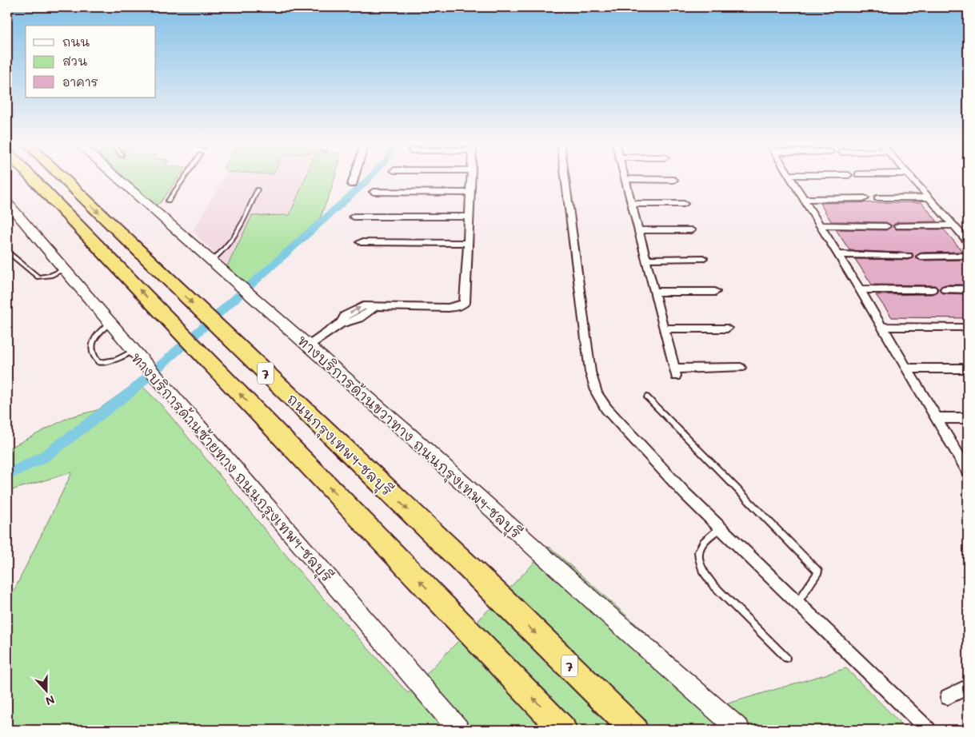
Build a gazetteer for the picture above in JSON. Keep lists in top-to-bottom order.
{
  "streets": {
    "highway": ["7", "ถนนกรุงเทพฯ-ชลบุรี"],
    "main road": ["ทางบริการด้านขวาทาง ถนนกรุงเทพฯ-ชลบุรี", "ทางบริการด้านซ้ายทาง ถนนกรุงเทพฯ-ชลบุรี"]
  },
  "legend": ["ถนน", "สวน", "อาคาร"],
  "north": "bottom"
}
